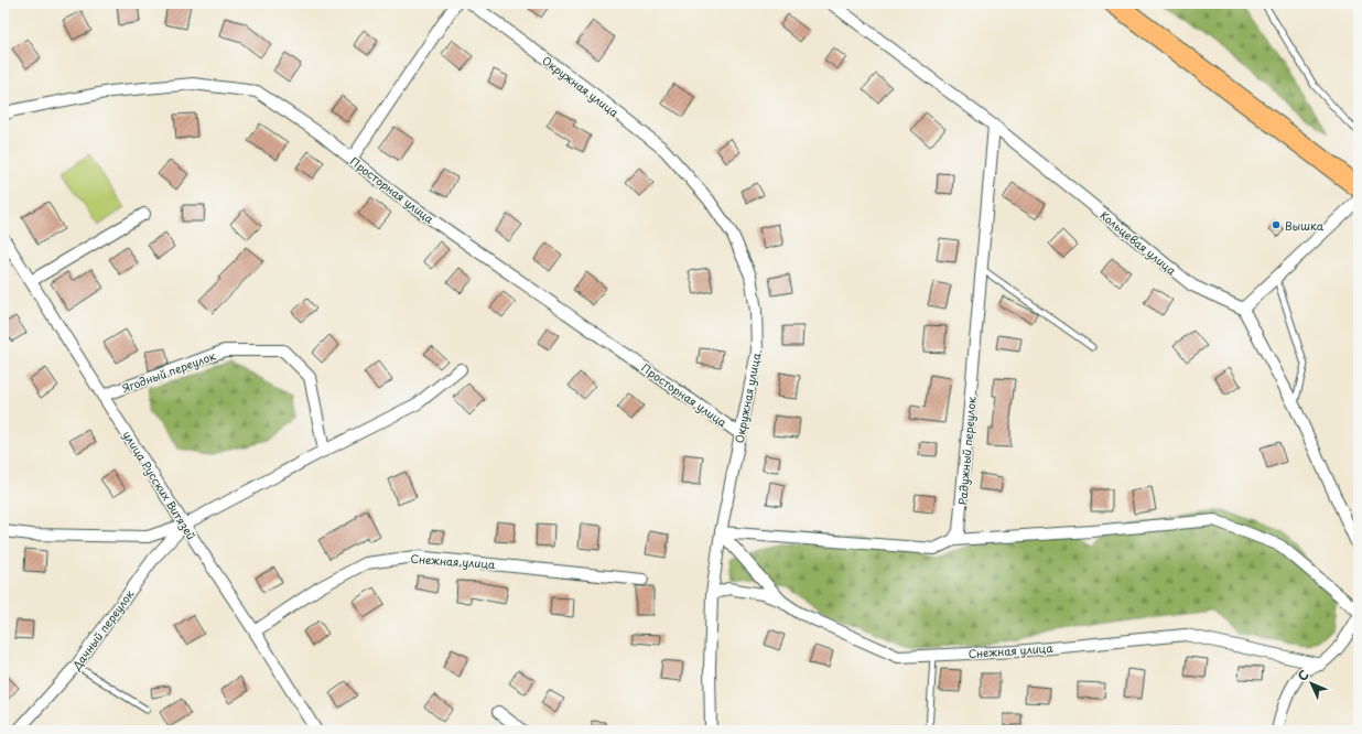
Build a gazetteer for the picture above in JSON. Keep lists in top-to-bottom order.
{
  "streets": {
    "street": [
      "Окружная улица",
      "Просторная улица",
      "Кольцевая улица",
      "Ягодный переулок",
      "Радужный переулок",
      "улица Русских Витязей",
      "Снежная улица",
      "Дачный переулок"
    ]
  },
  "crossings": [
    ["Окружная улица", "Просторная улица"],
    ["Окружная улица", "Снежная улица"],
    ["Кольцевая улица", "Радужный переулок"],
    ["Ягодный переулок", "улица Русских Витязей"],
    ["улица Русских Витязей", "Снежная улица"],
    ["улица Русских Витязей", "Дачный переулок"]
  ],
  "places": ["Вышка"],
  "north": "top left"
}
